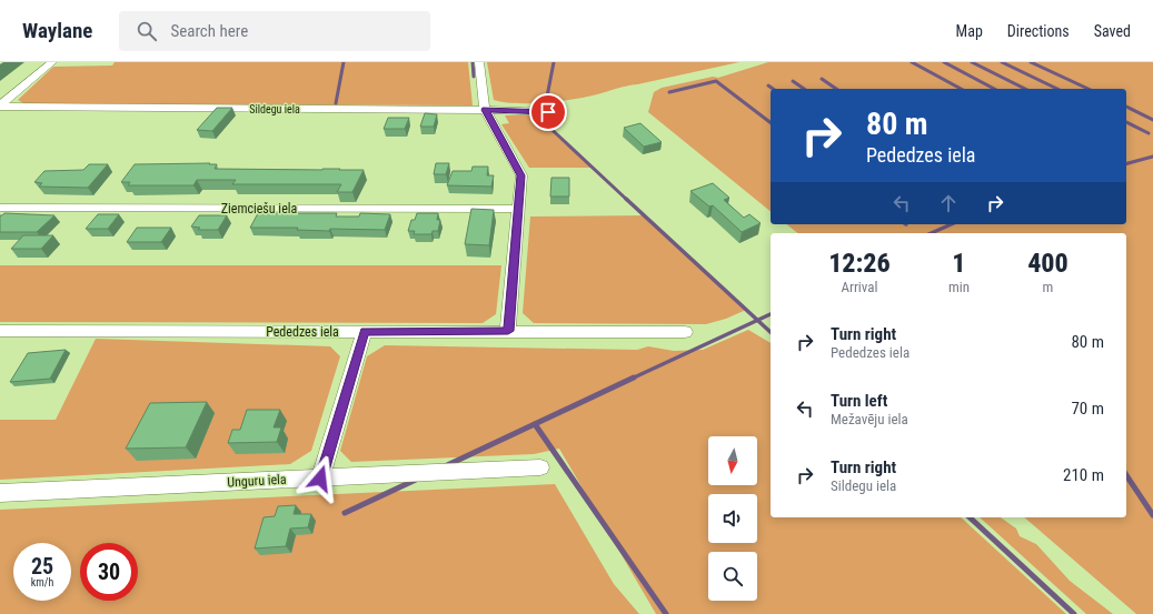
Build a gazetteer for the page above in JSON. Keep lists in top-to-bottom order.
{
  "streets": {
    "street": [
      "Sildegu iela",
      "Ziemciešu iela",
      "Pededzes iela",
      "Unguru iela"
    ]
  },
  "north": "bottom",
  "page": {
    "header": "Waylane",
    "search": "Search here",
    "nav": ["Map", "Directions", "Saved"],
    "turn": ["80 m", "Pededzes iela"],
    "eta": [
      "12:26",
      "Arrival",
      "1",
      "min",
      "400",
      "m"
    ],
    "list": [
      {
        "name": "Turn right",
        "note": "Pededzes iela",
        "value": "80 m"
      },
      {
        "name": "Turn left",
        "note": "Mežavēju iela",
        "value": "70 m"
      },
      {
        "name": "Turn right",
        "note": "Sildegu iela",
        "value": "210 m"
      }
    ],
    "speed": "25 km/h",
    "limit": "30"
  }
}
